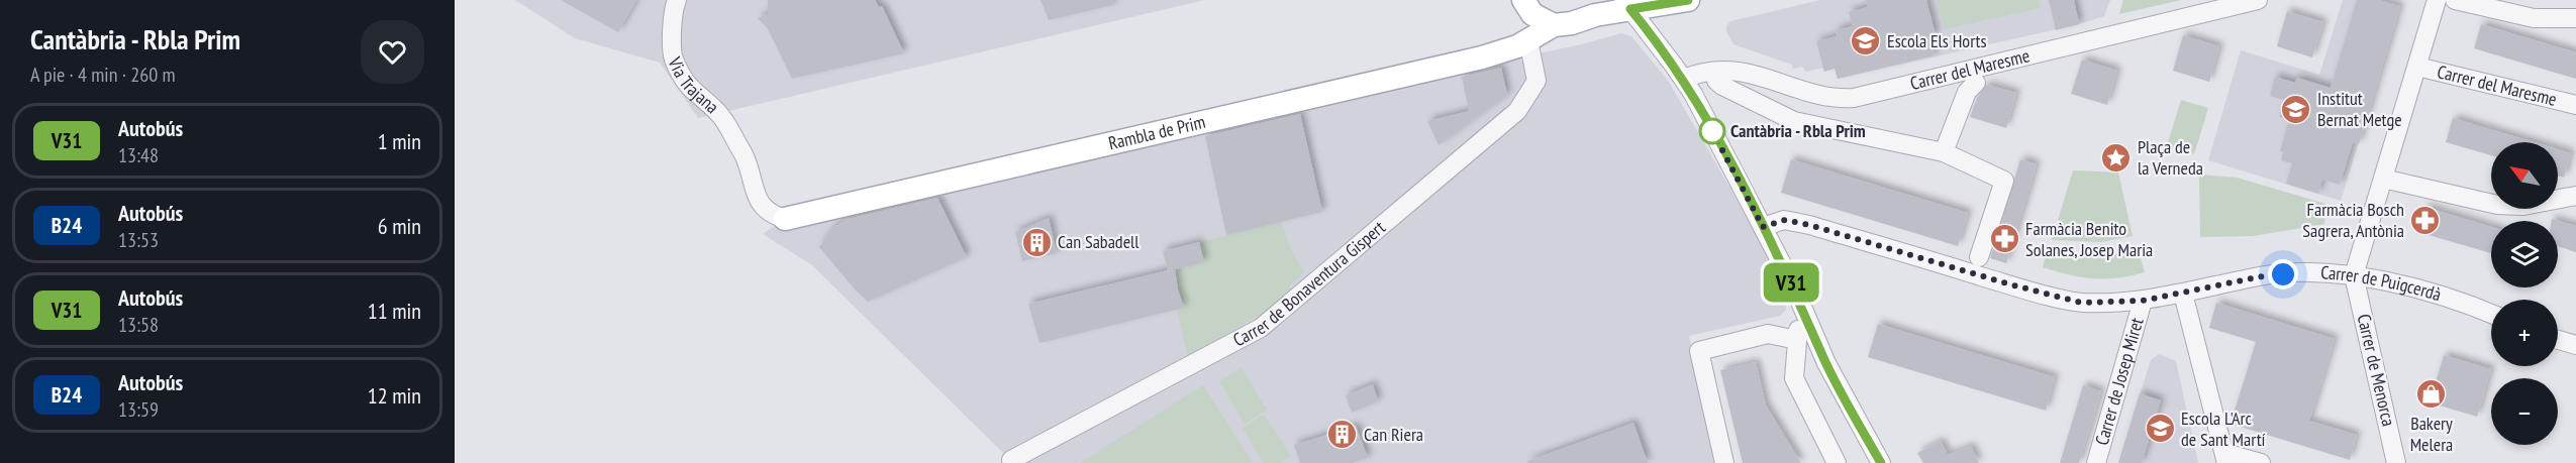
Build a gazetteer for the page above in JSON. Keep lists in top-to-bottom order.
{
  "streets": {
    "main road": ["Rambla de Prim"],
    "street": [
      "Carrer del Maresme",
      "Via Trajana",
      "Carrer de Bonaventura Gispert",
      "Carrer de Puigcerdà",
      "Carrer de Menorca",
      "Carrer de Josep Miret"
    ]
  },
  "crossings": [
    ["Carrer del Maresme", "Carrer de Menorca"],
    ["Via Trajana", "Rambla de Prim"],
    ["Rambla de Prim", "Carrer de Bonaventura Gispert"],
    ["Carrer de Puigcerdà", "Carrer de Menorca"],
    ["Carrer de Puigcerdà", "Carrer de Josep Miret"]
  ],
  "places": {
    "school or university": ["Escola Els Horts", "Institut Bernat Metge", "Escola L'Arc de Sant Martí"],
    "other": ["Cantàbria - Rbla Prim"],
    "place": ["Plaça de la Verneda"],
    "pharmacy": ["Farmàcia Bosch Sagrera, Antònia", "Farmàcia Benito Solanes, Josep Maria"],
    "building": ["Can Sabadell", "Can Riera"],
    "shop": ["Bakery Melera"]
  },
  "lines": ["bus line V31"],
  "north": "top left",
  "page": {
    "heading": ["Cantàbria - Rbla Prim", "A pie · 4 min · 260 m"],
    "on_map": "V31",
    "list": [
      {
        "mark": "V31",
        "name": "Autobús",
        "note": "13:48",
        "value": "1 min"
      },
      {
        "mark": "B24",
        "name": "Autobús",
        "note": "13:53",
        "value": "6 min"
      },
      {
        "mark": "V31",
        "name": "Autobús",
        "note": "13:58",
        "value": "11 min"
      },
      {
        "mark": "B24",
        "name": "Autobús",
        "note": "13:59",
        "value": "12 min"
      }
    ],
    "map_buttons": ["+", "−"]
  }
}
